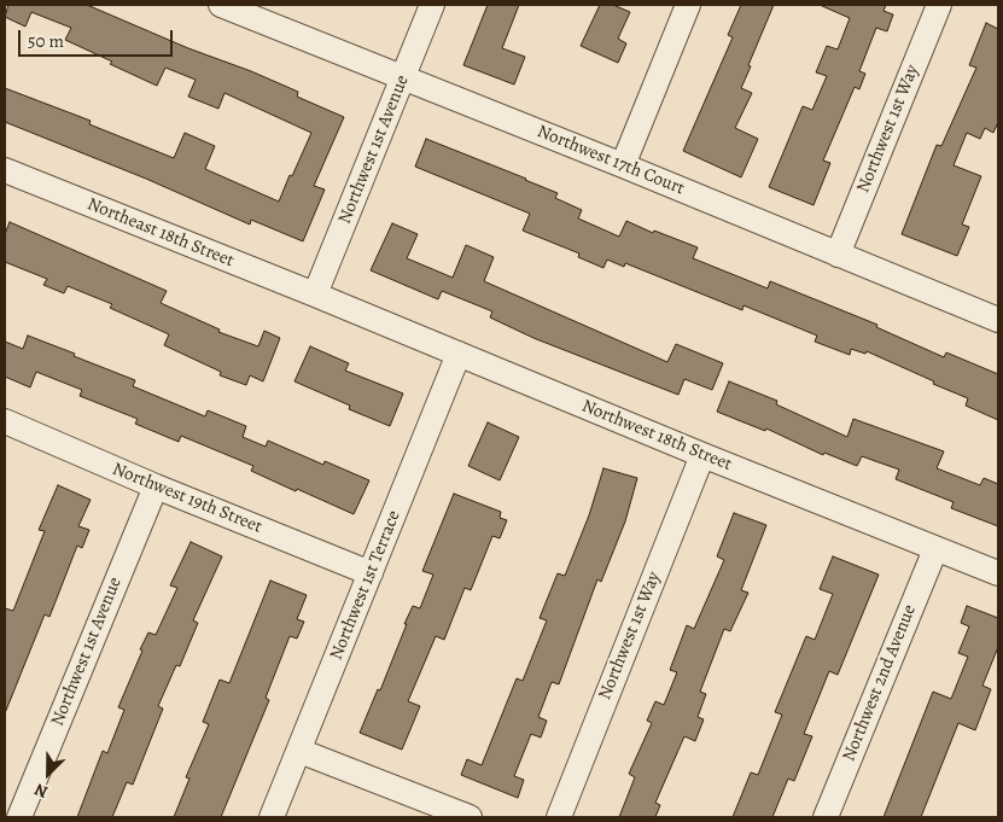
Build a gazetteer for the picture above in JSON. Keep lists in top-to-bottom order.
{
  "streets": {
    "street": [
      "Northwest 1st Way",
      "Northwest 1st Avenue",
      "Northwest 17th Court",
      "Northeast 18th Street",
      "Northwest 18th Street",
      "Northwest 19th Street",
      "Northwest 1st Terrace",
      "Northwest 2nd Avenue"
    ]
  },
  "crossings": [
    ["Northwest 1st Way", "Northwest 17th Court"],
    ["Northwest 1st Way", "Northwest 18th Street"],
    ["Northwest 1st Avenue", "Northwest 17th Court"],
    ["Northwest 1st Avenue", "Northeast 18th Street"],
    ["Northwest 1st Avenue", "Northwest 18th Street"],
    ["Northwest 1st Avenue", "Northwest 19th Street"],
    ["Northeast 18th Street", "Northwest 18th Street"],
    ["Northwest 18th Street", "Northwest 1st Terrace"],
    ["Northwest 18th Street", "Northwest 2nd Avenue"],
    ["Northwest 19th Street", "Northwest 1st Terrace"]
  ],
  "scale_bar": "50 m",
  "north": "bottom left"
}
